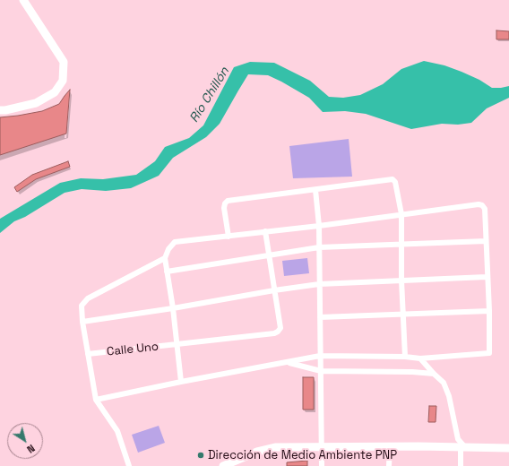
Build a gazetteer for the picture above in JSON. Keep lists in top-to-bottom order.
{
  "streets": {
    "street": ["Calle Uno"]
  },
  "water": ["Río Chillón"],
  "places": ["Dirección de Medio Ambiente PNP"],
  "north": "bottom right"
}
